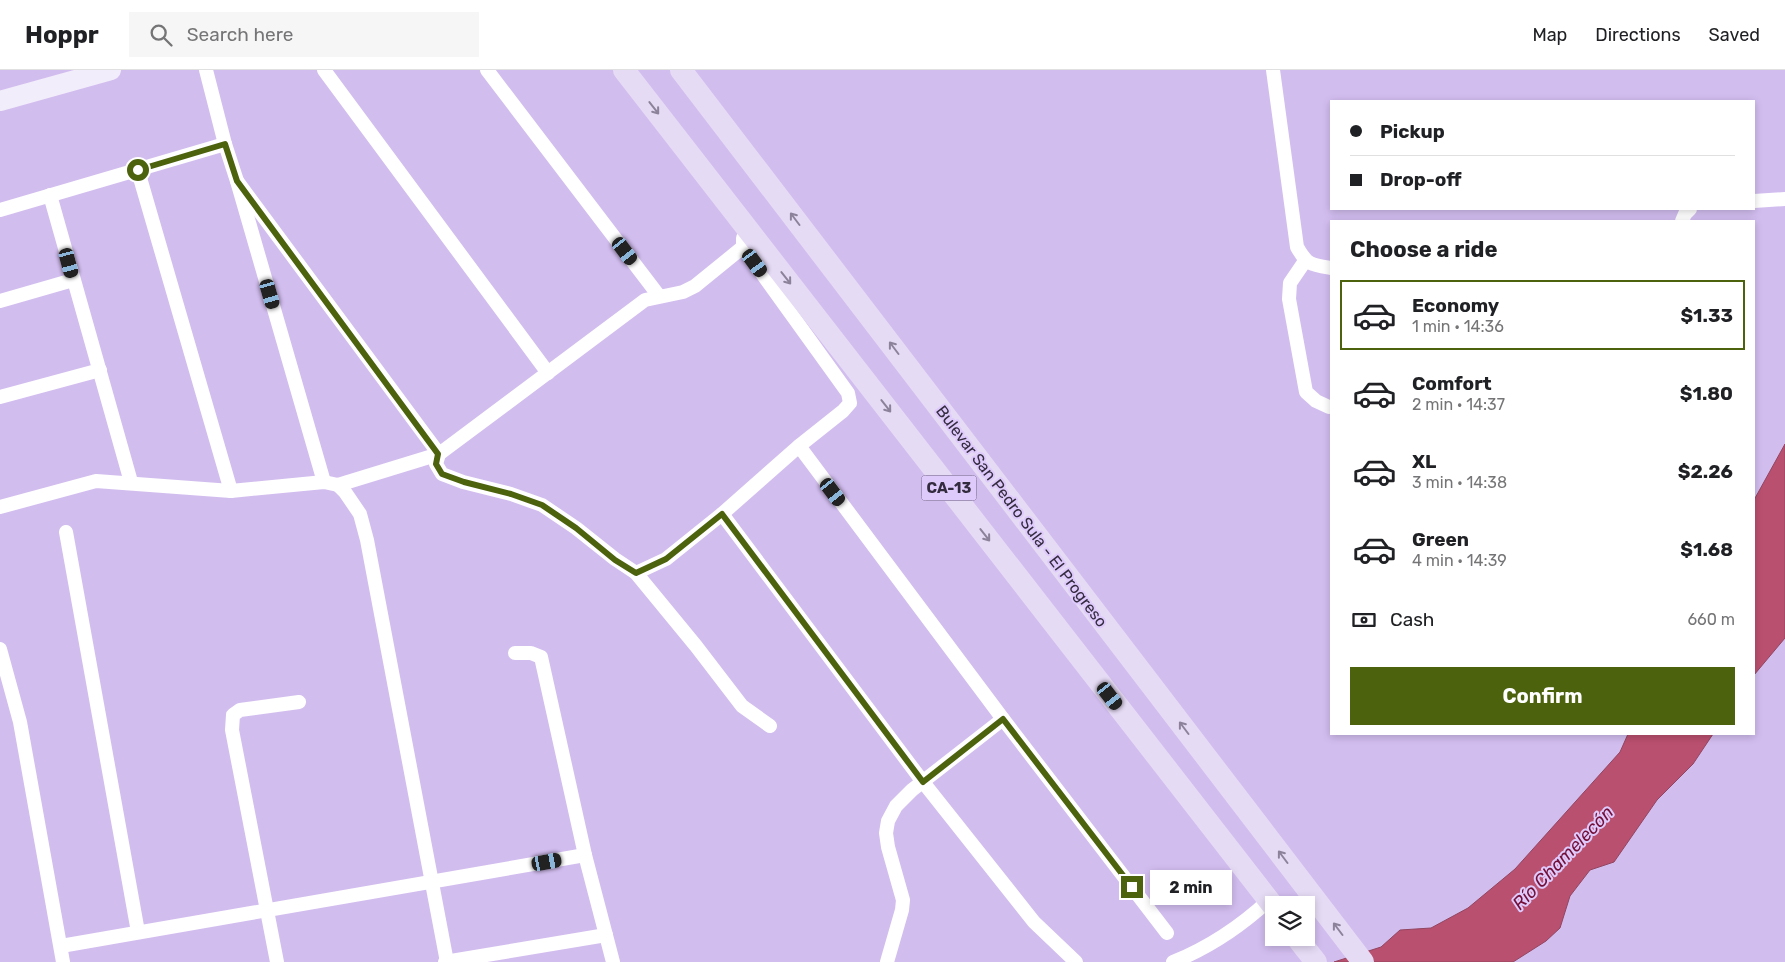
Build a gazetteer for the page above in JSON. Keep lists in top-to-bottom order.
{
  "streets": {
    "main road": ["CA-13", "Bulevar San Pedro Sula - El Progreso"]
  },
  "water": ["Río Chamelecón"],
  "page": {
    "header": "Hoppr",
    "search": "Search here",
    "nav": ["Map", "Directions", "Saved"],
    "banner": ["Pickup", "Drop-off"],
    "heading": "Choose a ride",
    "list": [
      {
        "name": "Economy",
        "note": "1 min · 14:36",
        "value": "$1.33"
      },
      {
        "name": "Comfort",
        "note": "2 min · 14:37",
        "value": "$1.80"
      },
      {
        "name": "XL",
        "note": "3 min · 14:38",
        "value": "$2.26"
      },
      {
        "name": "Green",
        "note": "4 min · 14:39",
        "value": "$1.68"
      }
    ],
    "pay": ["Cash", "660 m"],
    "buttons": "Confirm",
    "bubble": "2 min"
  }
}
